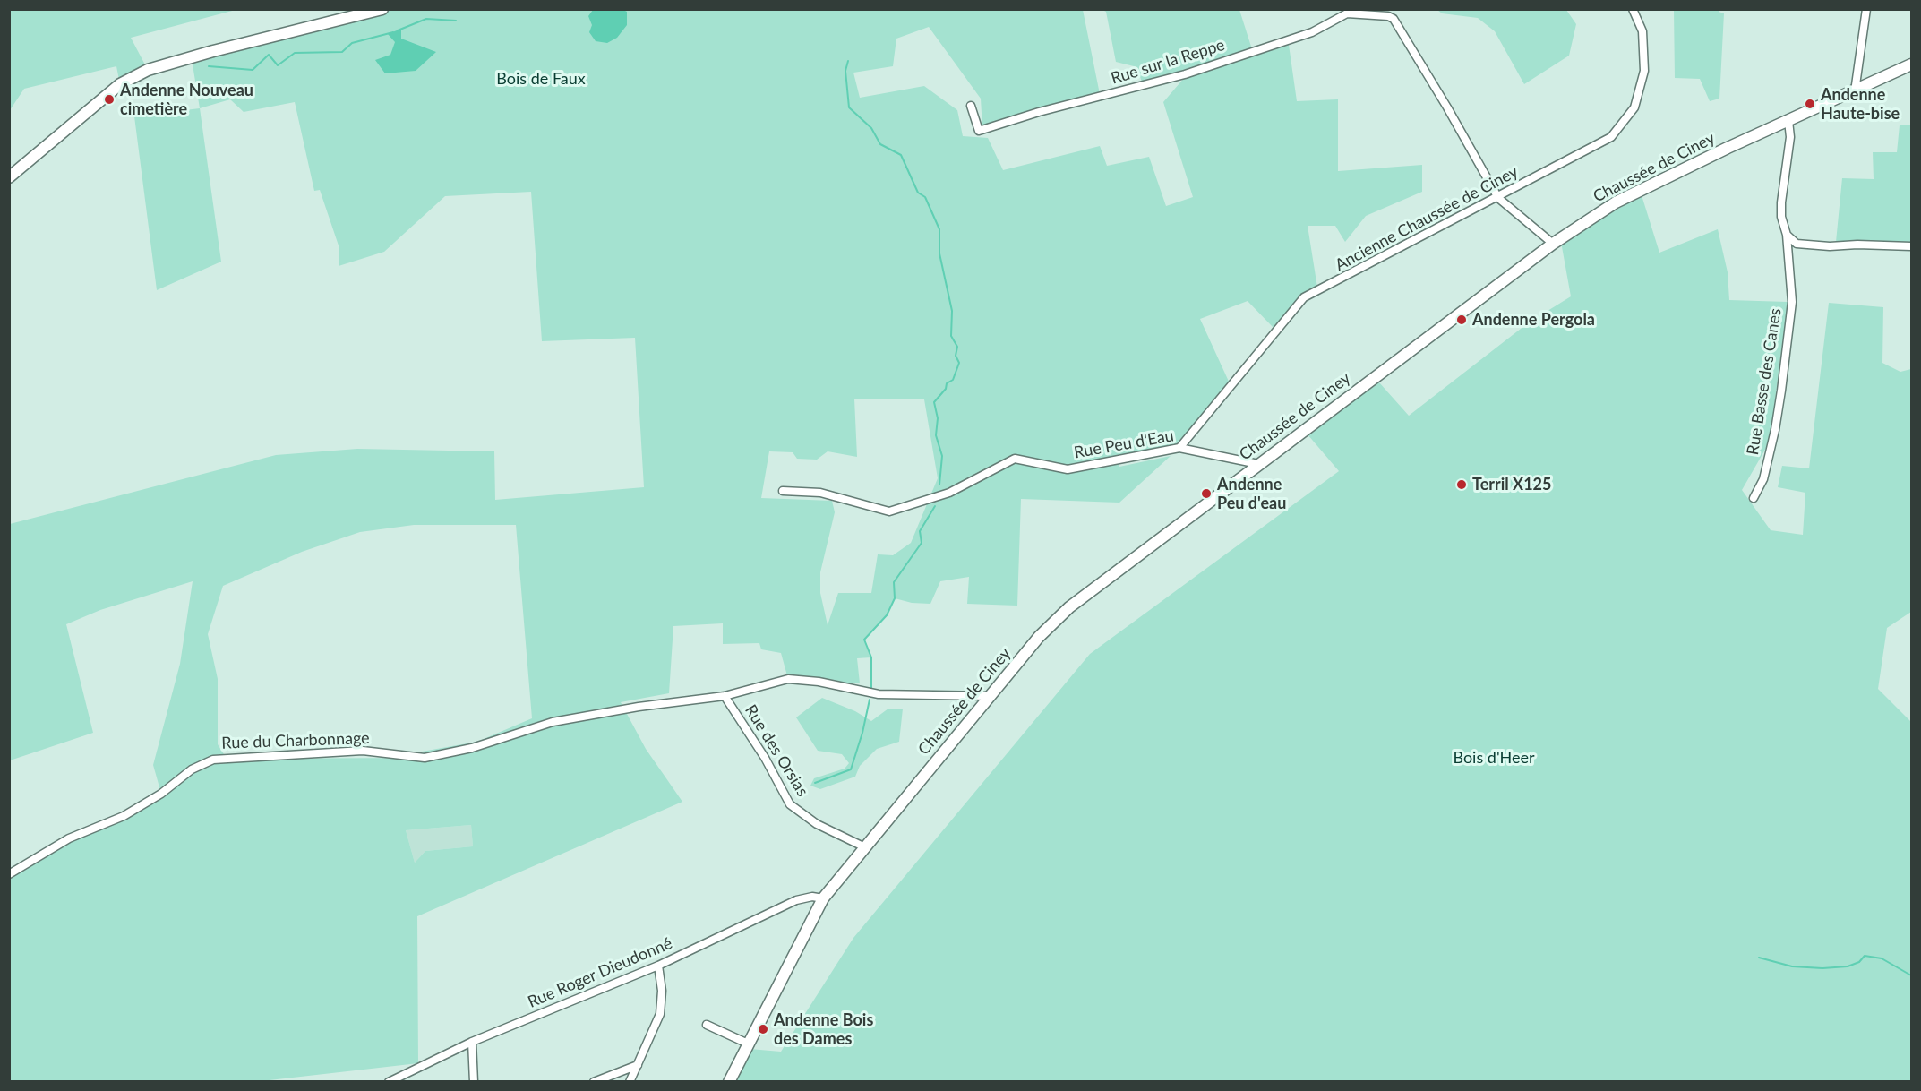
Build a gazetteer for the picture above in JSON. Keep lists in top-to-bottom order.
{
  "streets": {
    "main road": ["Chaussée de Ciney"],
    "street": [
      "Rue sur la Reppe",
      "Ancienne Chaussée de Ciney",
      "Rue Basse des Canes",
      "Rue Peu d'Eau",
      "Rue du Charbonnage",
      "Rue des Orsias",
      "Rue Roger Dieudonné"
    ]
  },
  "crossings": [
    ["Rue sur la Reppe", "Chaussée de Ciney"],
    ["Rue sur la Reppe", "Ancienne Chaussée de Ciney"],
    ["Chaussée de Ciney", "Rue Basse des Canes"],
    ["Chaussée de Ciney", "Rue Peu d'Eau"],
    ["Chaussée de Ciney", "Rue des Orsias"],
    ["Chaussée de Ciney", "Rue Roger Dieudonné"],
    ["Ancienne Chaussée de Ciney", "Rue Peu d'Eau"],
    ["Rue du Charbonnage", "Rue des Orsias"]
  ],
  "parks": ["Bois de Faux", "Bois d'Heer"],
  "places": [
    "Andenne Nouveau cimetière",
    "Andenne Haute-bise",
    "Andenne Pergola",
    "Terril X125",
    "Andenne Peu d'eau",
    "Andenne Bois des Dames"
  ]
}
